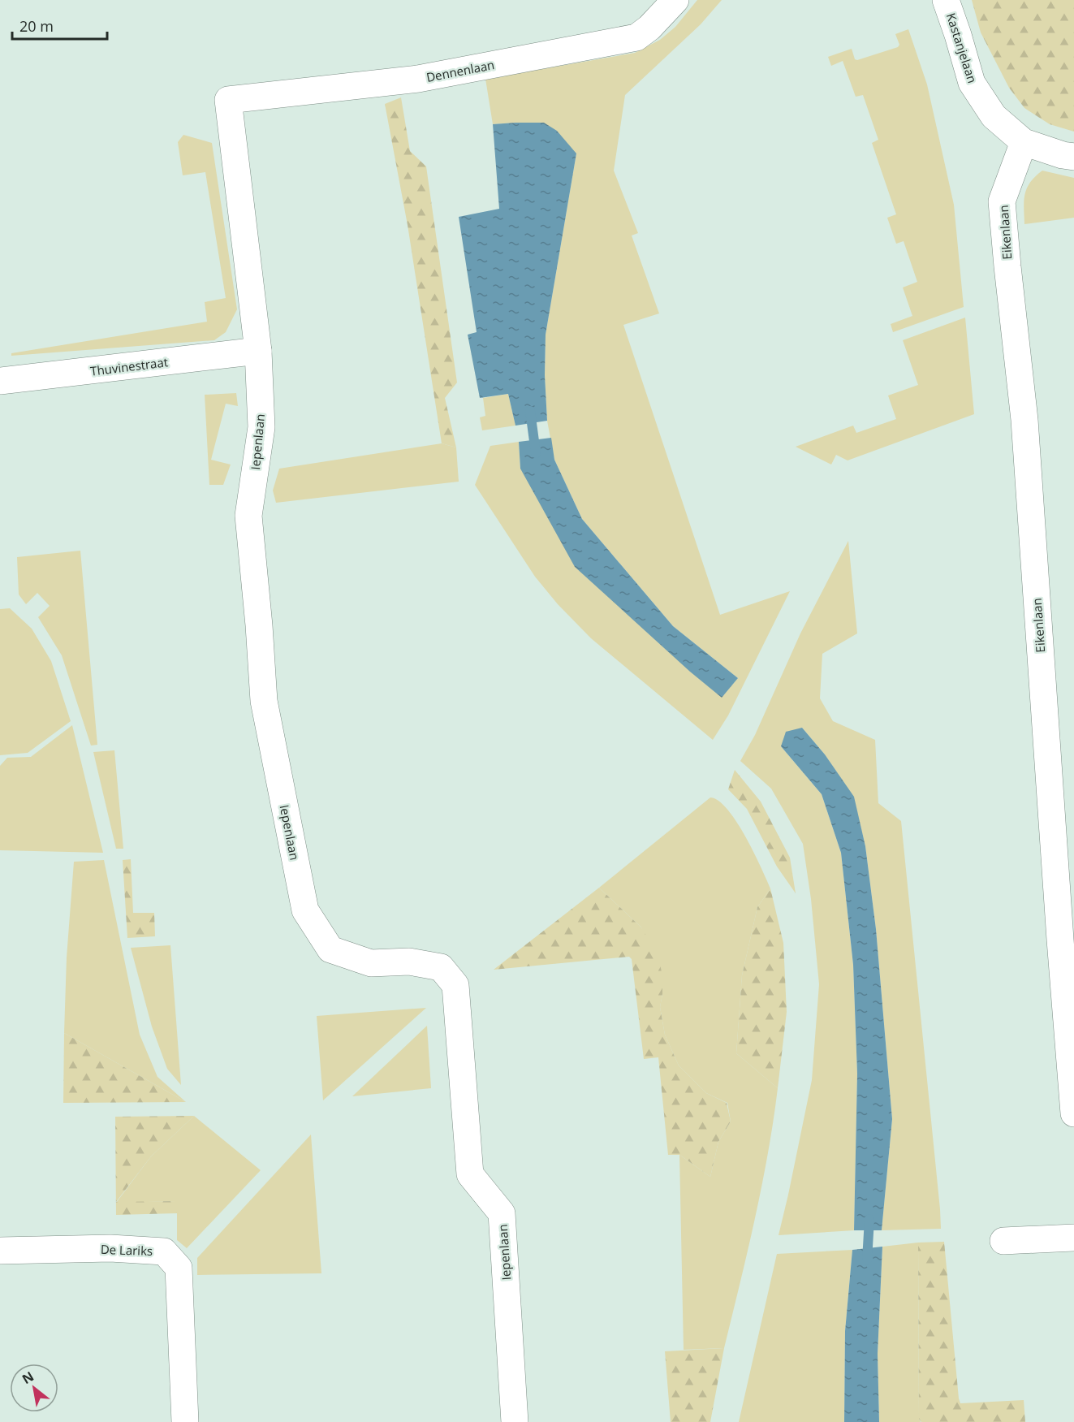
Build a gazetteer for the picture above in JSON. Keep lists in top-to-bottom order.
{
  "streets": {
    "street": [
      "Kastanjelaan",
      "Dennenlaan",
      "Eikenlaan",
      "Thuvinestraat",
      "Iepenlaan",
      "De Lariks"
    ]
  },
  "crossings": [
    ["Kastanjelaan", "Eikenlaan"],
    ["Dennenlaan", "Iepenlaan"],
    ["Thuvinestraat", "Iepenlaan"]
  ],
  "scale_bar": "20 m",
  "north": "top left"
}
